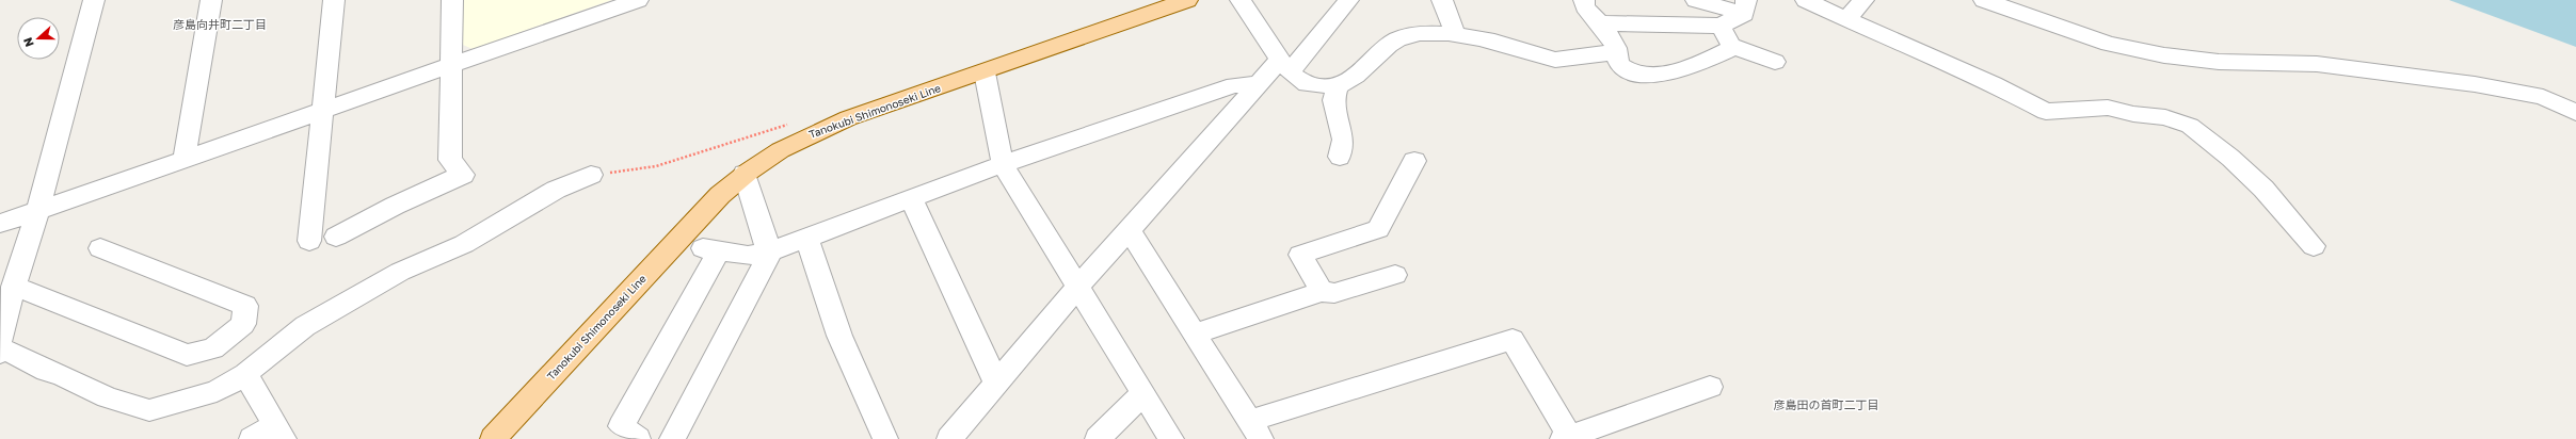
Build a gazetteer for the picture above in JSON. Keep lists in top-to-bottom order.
{
  "streets": {
    "main road": ["Tanokubi Shimonoseki Line"]
  },
  "districts": ["彦島向井町二丁目", "彦島田の首町二丁目"],
  "north": "left"
}
